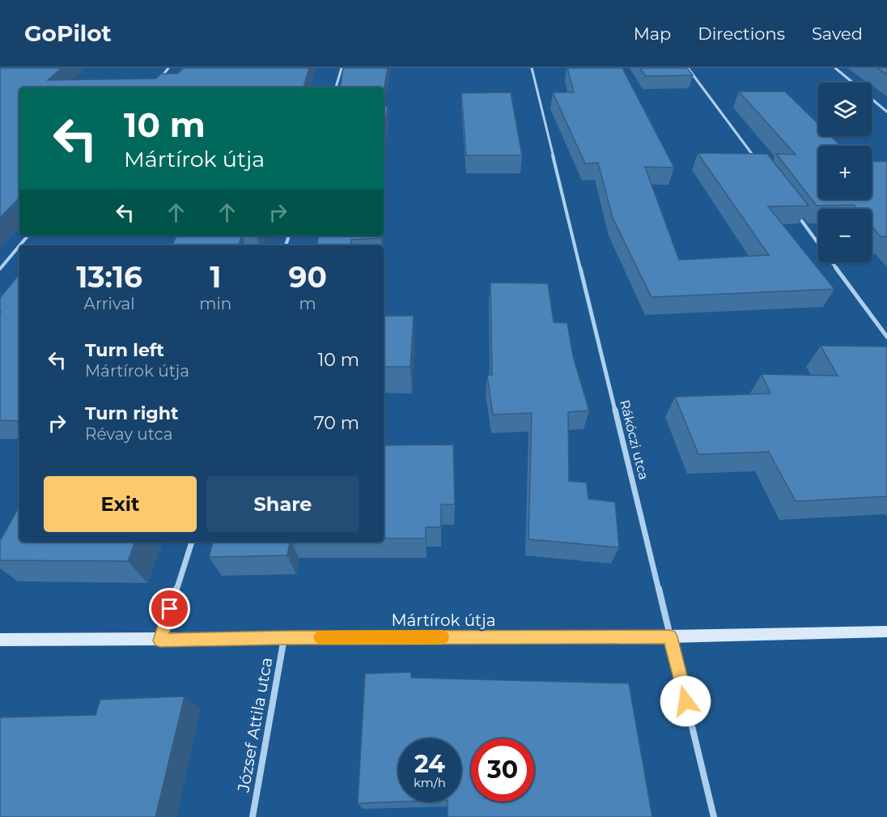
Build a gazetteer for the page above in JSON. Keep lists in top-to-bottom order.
{
  "streets": {
    "street": ["Rákóczi utca", "Mártírok útja", "József Attila utca"]
  },
  "crossings": [
    ["Rákóczi utca", "Mártírok útja"],
    ["Mártírok útja", "József Attila utca"]
  ],
  "page": {
    "header": "GoPilot",
    "nav": ["Map", "Directions", "Saved"],
    "map_buttons": ["+", "−"],
    "turn": ["10 m", "Mártírok útja"],
    "eta": [
      "13:16",
      "Arrival",
      "1",
      "min",
      "90",
      "m"
    ],
    "list": [
      {
        "name": "Turn left",
        "note": "Mártírok útja",
        "value": "10 m"
      },
      {
        "name": "Turn right",
        "note": "Révay utca",
        "value": "70 m"
      }
    ],
    "buttons": ["Exit", "Share"],
    "speed": "24 km/h",
    "limit": "30"
  }
}
